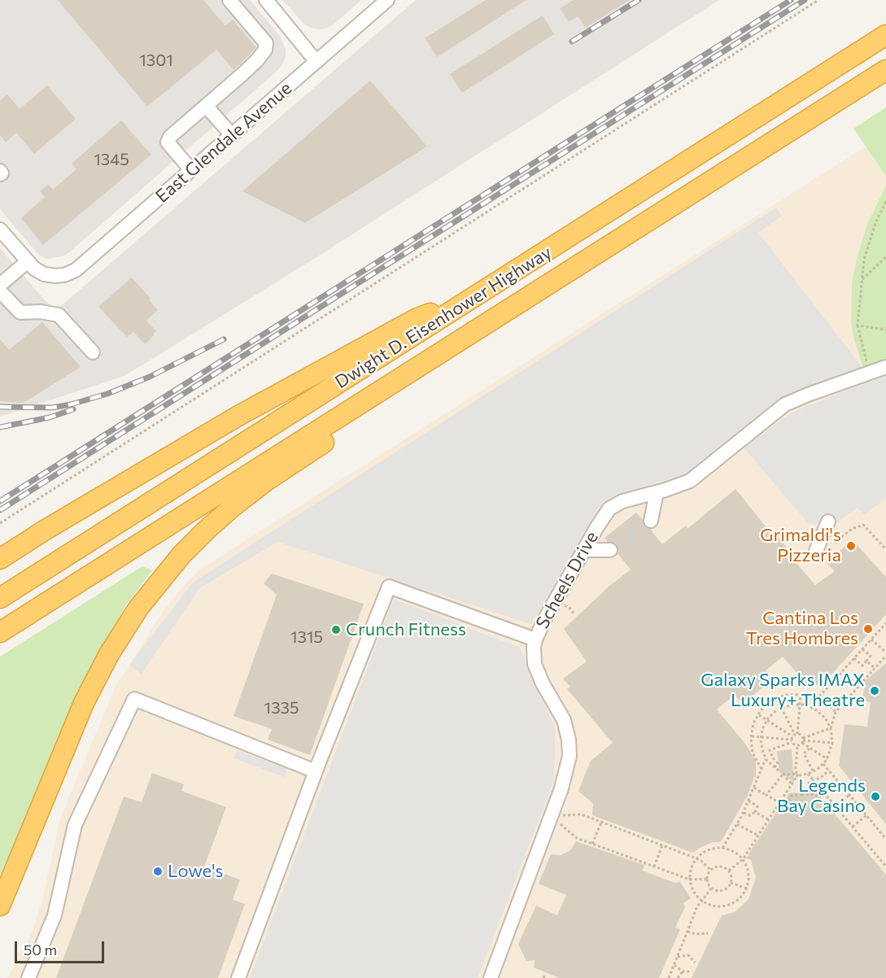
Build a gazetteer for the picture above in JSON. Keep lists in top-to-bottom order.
{
  "streets": {
    "highway": ["Dwight D. Eisenhower Highway"],
    "street": ["East Glendale Avenue", "Scheels Drive"]
  },
  "places": [
    "Grimaldi's Pizzeria",
    "Cantina Los Tres Hombres",
    "Crunch Fitness",
    "Galaxy Sparks IMAX Luxury+ Theatre",
    "Legends Bay Casino",
    "Lowe's"
  ],
  "house_numbers": [
    "1301",
    "1345",
    "1315",
    "1335"
  ],
  "scale_bar": "50 m"
}
